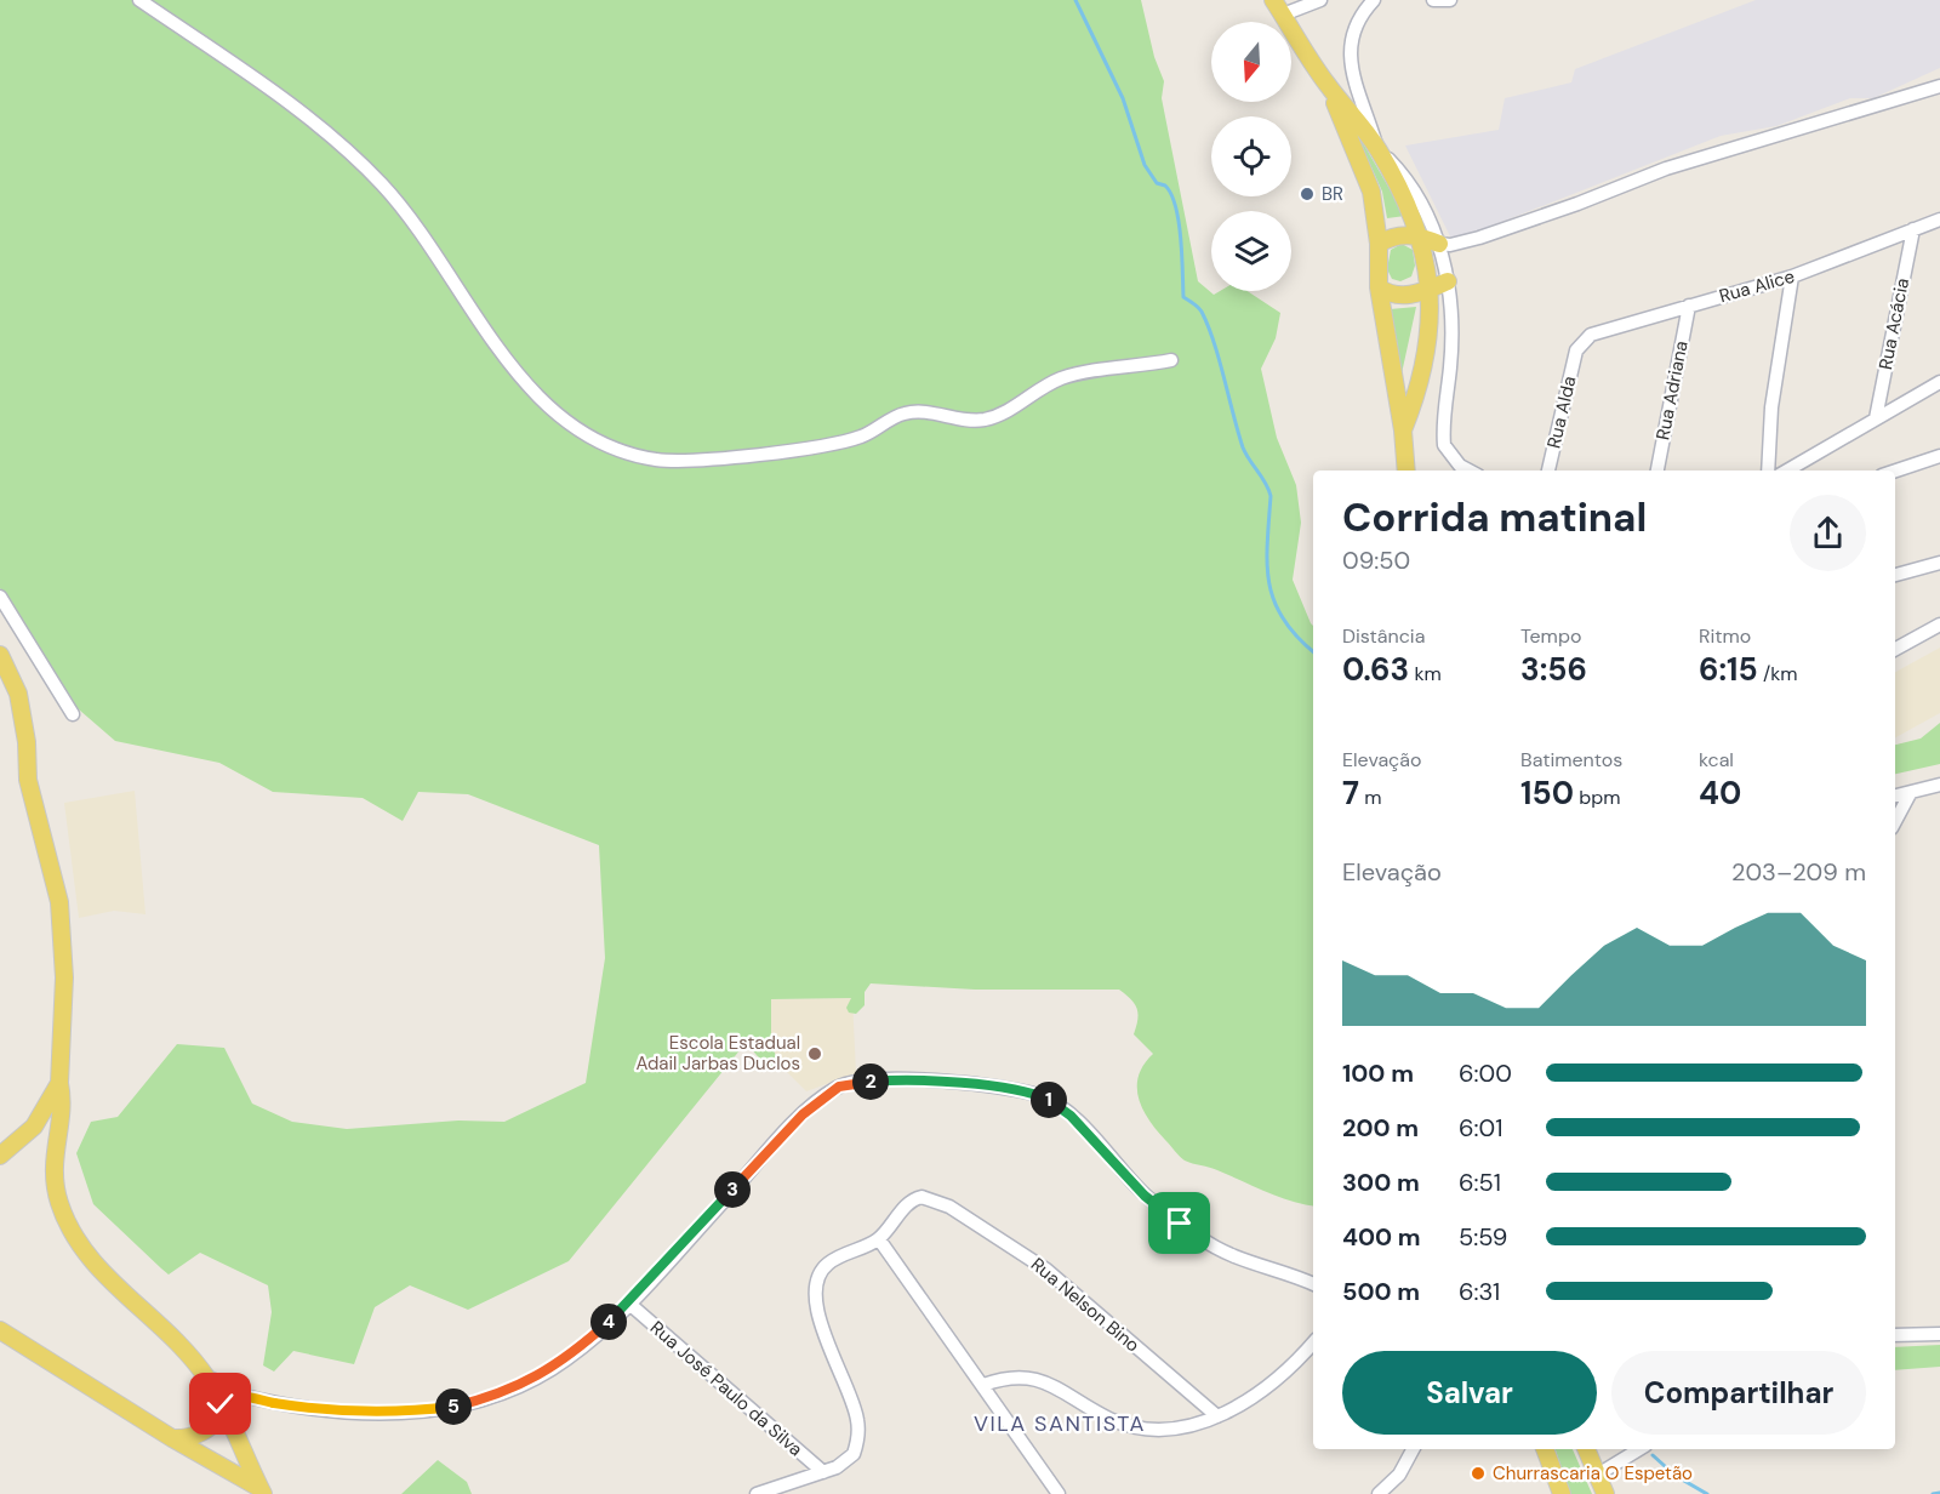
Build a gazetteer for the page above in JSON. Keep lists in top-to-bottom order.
{
  "streets": {
    "street": [
      "Rua Alice",
      "Rua Acácia",
      "Rua Adriana",
      "Rua Alda",
      "Rua Nelson Bino",
      "Rua José Paulo da Silva"
    ]
  },
  "crossings": [
    ["Rua Alice", "Rua Acácia"],
    ["Rua Alice", "Rua Adriana"],
    ["Rua Alice", "Rua Alda"]
  ],
  "districts": ["VILA SANTISTA"],
  "places": ["BR", "Escola Estadual Adail Jarbas Duclos", "Churrascaria O Espetão"],
  "north": "bottom",
  "page": {
    "heading": ["Corrida matinal", "09:50"],
    "stats": [
      ["Distância", "0.63 km"],
      ["Tempo", "3:56"],
      ["Ritmo", "6:15 /km"],
      ["Elevação", "7 m"],
      ["Batimentos", "150 bpm"],
      ["kcal", "40"]
    ],
    "chart": ["Elevação", "203–209 m"],
    "list": [
      {
        "name": "100 m",
        "note": "6:00"
      },
      {
        "name": "200 m",
        "note": "6:01"
      },
      {
        "name": "300 m",
        "note": "6:51"
      },
      {
        "name": "400 m",
        "note": "5:59"
      },
      {
        "name": "500 m",
        "note": "6:31"
      }
    ],
    "pins": [
      "2",
      "1",
      "3",
      "4",
      "5"
    ],
    "buttons": ["Salvar", "Compartilhar"]
  }
}
